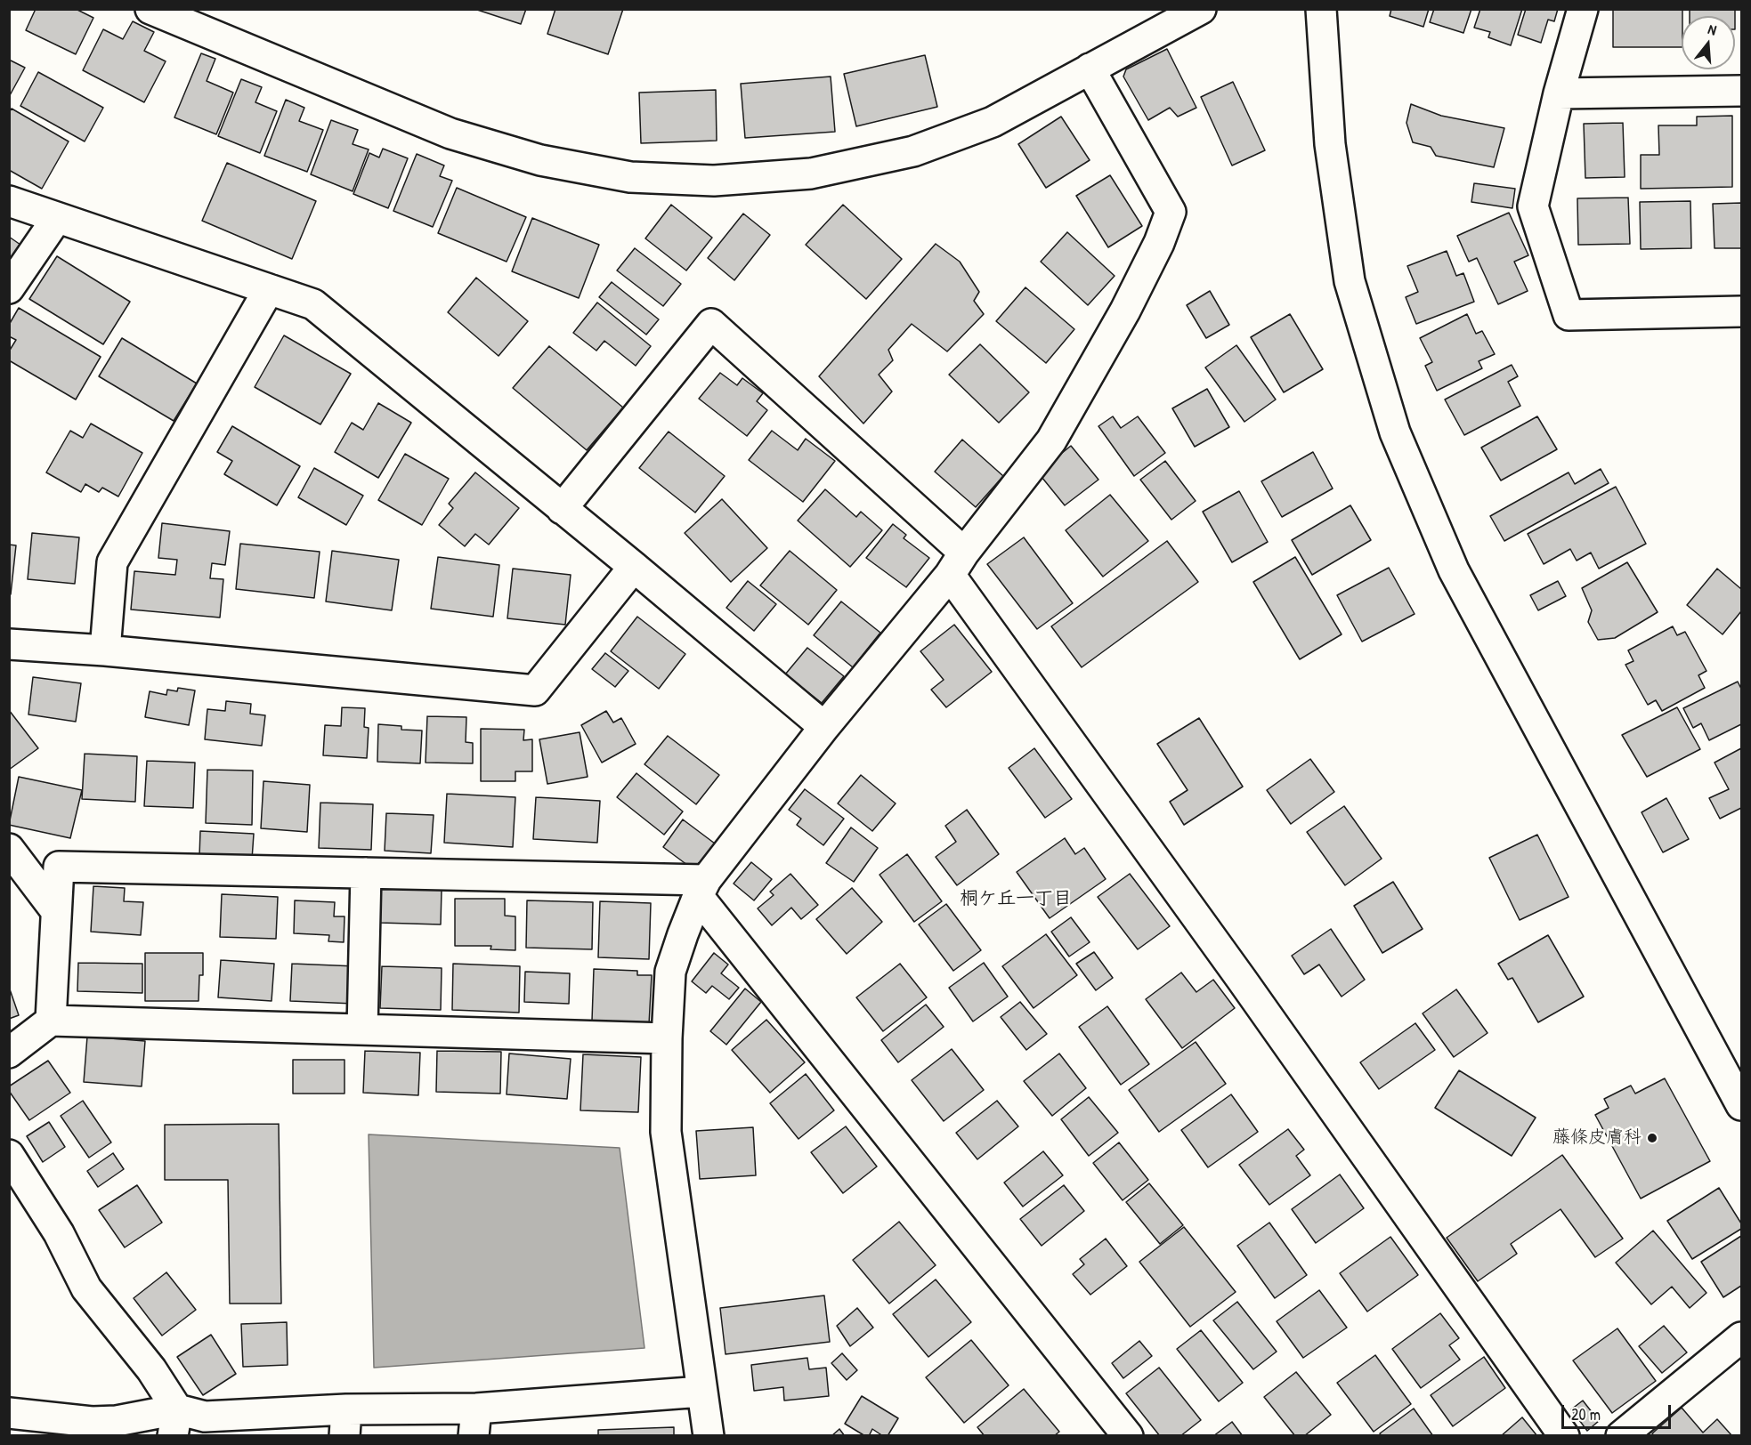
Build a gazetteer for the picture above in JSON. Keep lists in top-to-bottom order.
{
  "districts": ["桐ケ丘一丁目"],
  "places": ["藤條皮膚科"],
  "scale_bar": "20 m",
  "north": "top"
}
